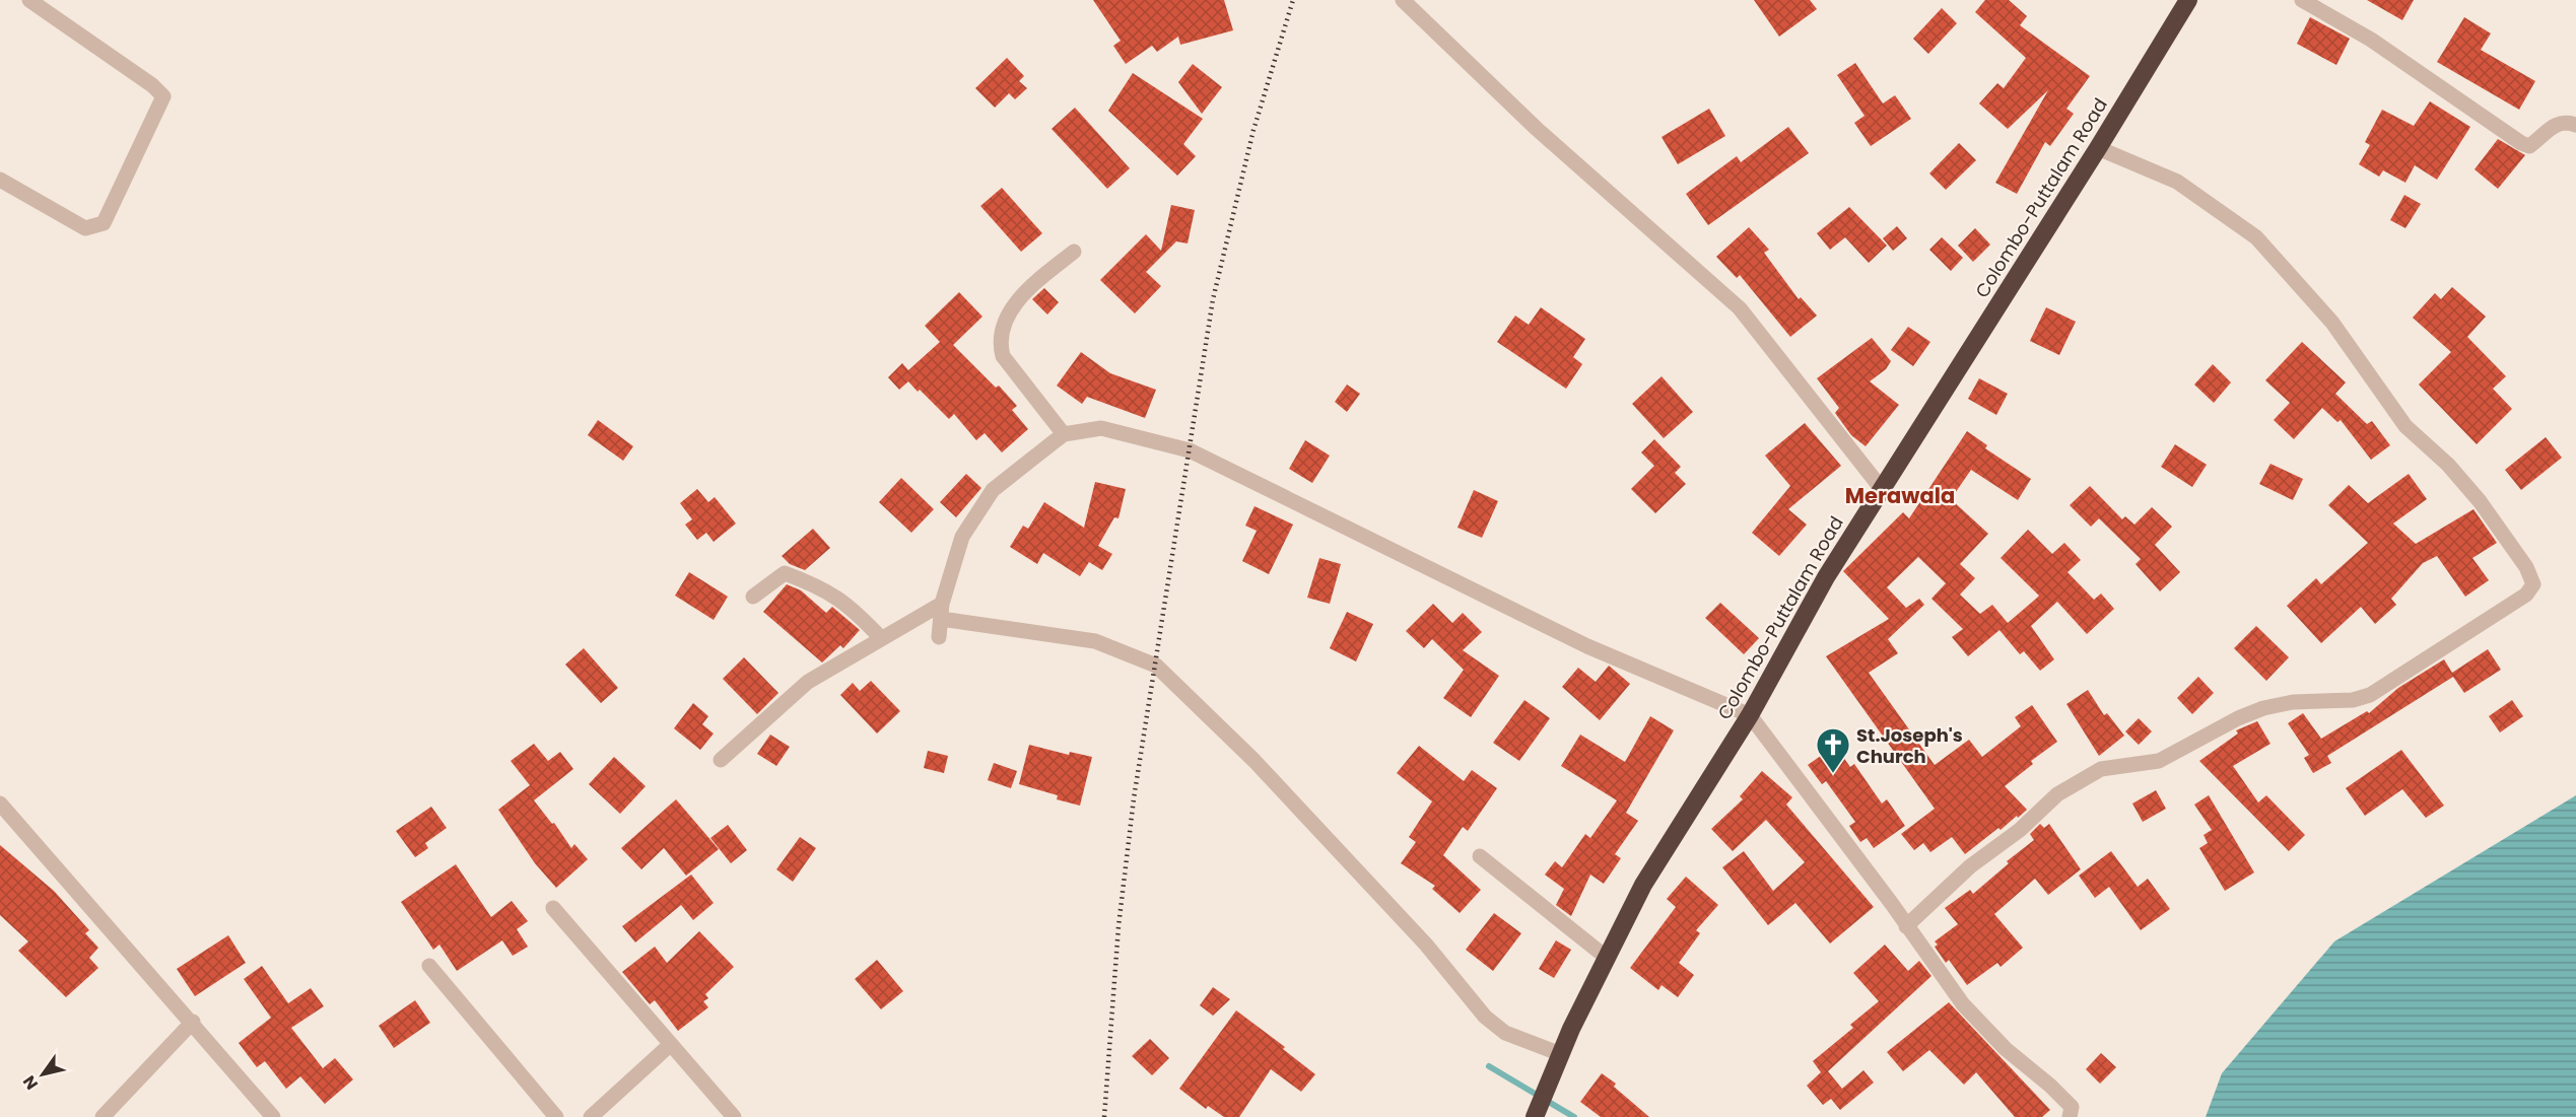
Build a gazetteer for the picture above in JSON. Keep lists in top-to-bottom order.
{
  "streets": {
    "highway": ["Colombo-Puttalam Road"]
  },
  "districts": ["Merawala"],
  "places": {
    "church": ["St.Joseph's Church"]
  },
  "north": "bottom left"
}
